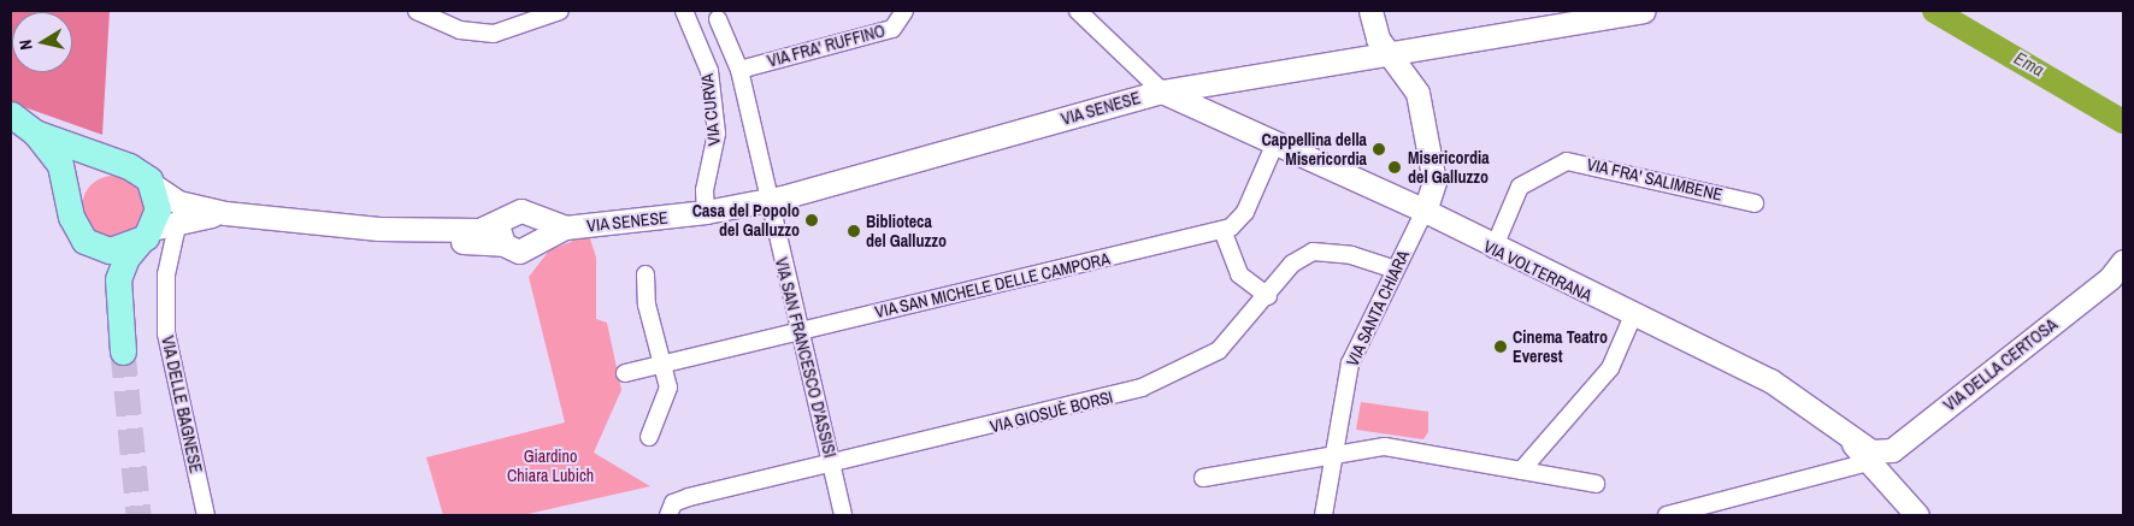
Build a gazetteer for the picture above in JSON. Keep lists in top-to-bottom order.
{
  "streets": {
    "main road": ["VIA SENESE", "VIA VOLTERRANA", "VIA DELLA CERTOSA"],
    "street": [
      "VIA FRA' RUFFINO",
      "VIA CURVA",
      "VIA FRA' SALIMBENE",
      "VIA SAN MICHELE DELLE CAMPORA",
      "VIA SANTA CHIARA",
      "VIA SAN FRANCESCO D'ASSISI",
      "VIA DELLE BAGNESE",
      "VIA GIOSUÈ BORSI"
    ]
  },
  "crossings": [
    ["VIA SENESE", "VIA CURVA"],
    ["VIA SENESE", "VIA VOLTERRANA"],
    ["VIA SENESE", "VIA SAN FRANCESCO D'ASSISI"],
    ["VIA SENESE", "VIA DELLE BAGNESE"],
    ["VIA FRA' SALIMBENE", "VIA VOLTERRANA"],
    ["VIA VOLTERRANA", "VIA SAN MICHELE DELLE CAMPORA"],
    ["VIA VOLTERRANA", "VIA SANTA CHIARA"],
    ["VIA VOLTERRANA", "VIA DELLA CERTOSA"],
    ["VIA SAN MICHELE DELLE CAMPORA", "VIA SAN FRANCESCO D'ASSISI"],
    ["VIA SANTA CHIARA", "VIA GIOSUÈ BORSI"],
    ["VIA SAN FRANCESCO D'ASSISI", "VIA GIOSUÈ BORSI"]
  ],
  "water": ["Ema"],
  "parks": ["Giardino Chiara Lubich"],
  "places": [
    "Cappellina della Misericordia",
    "Misericordia del Galluzzo",
    "Casa del Popolo del Galluzzo",
    "Biblioteca del Galluzzo",
    "Cinema Teatro Everest"
  ],
  "north": "left"
}
